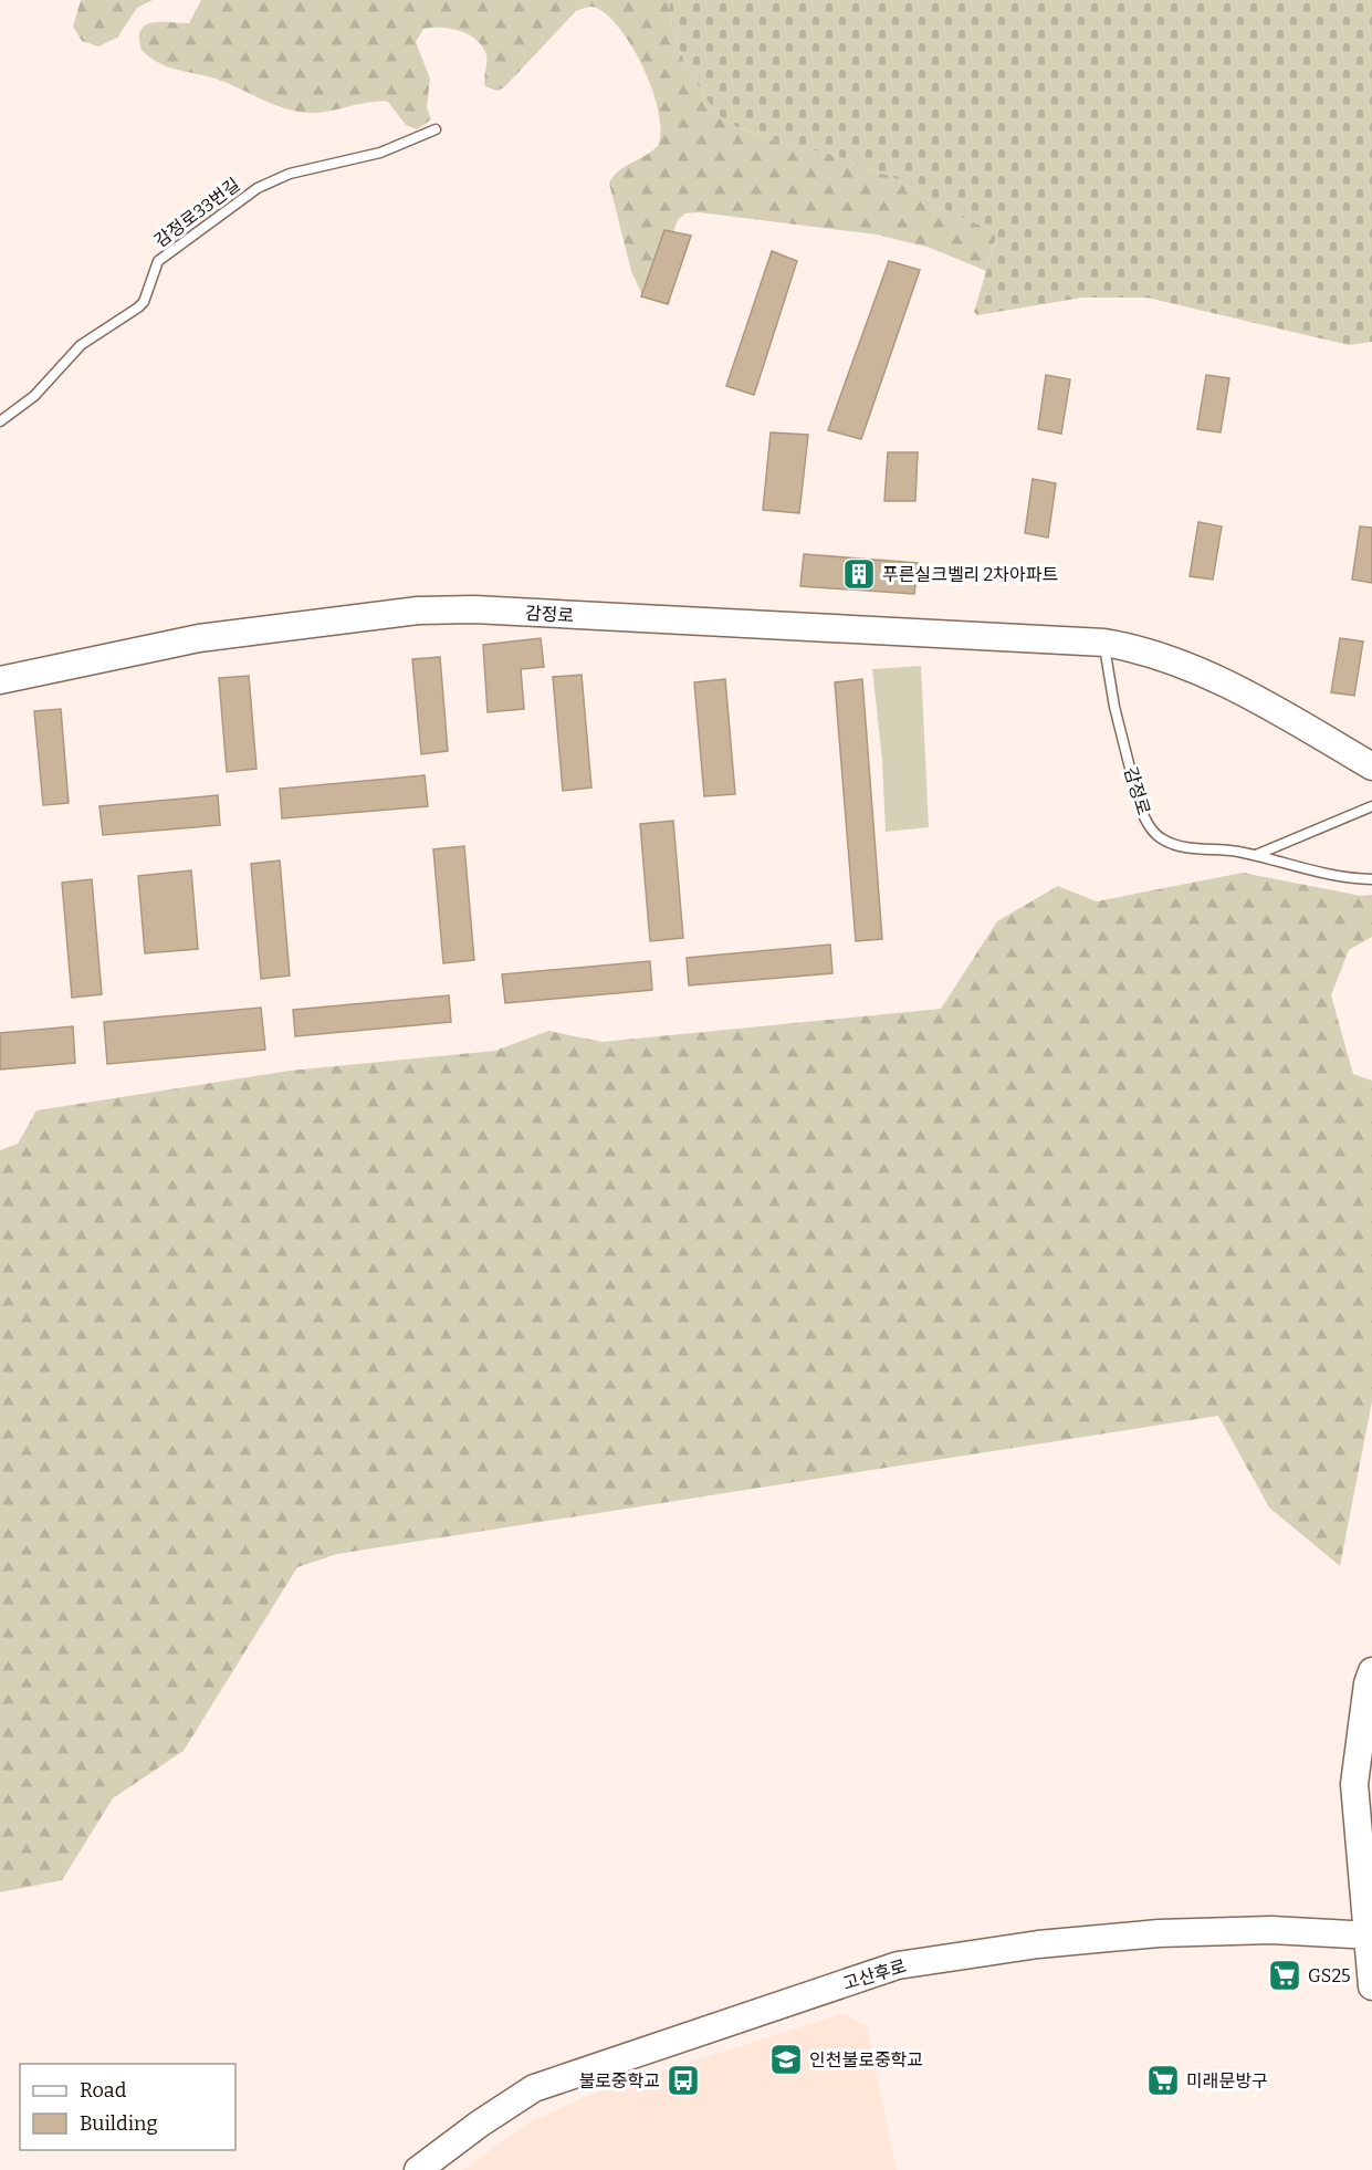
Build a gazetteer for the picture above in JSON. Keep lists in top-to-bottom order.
{
  "streets": {
    "street": ["감정로", "고산후로"],
    "lane": ["감정로33번길"]
  },
  "places": {
    "building": ["푸른실크벨리 2차아파트"],
    "supermarket": ["GS25", "미래문방구"],
    "school or university": ["인천불로중학교"],
    "bus stop": ["불로중학교"]
  },
  "legend": ["Road", "Building"]
}
